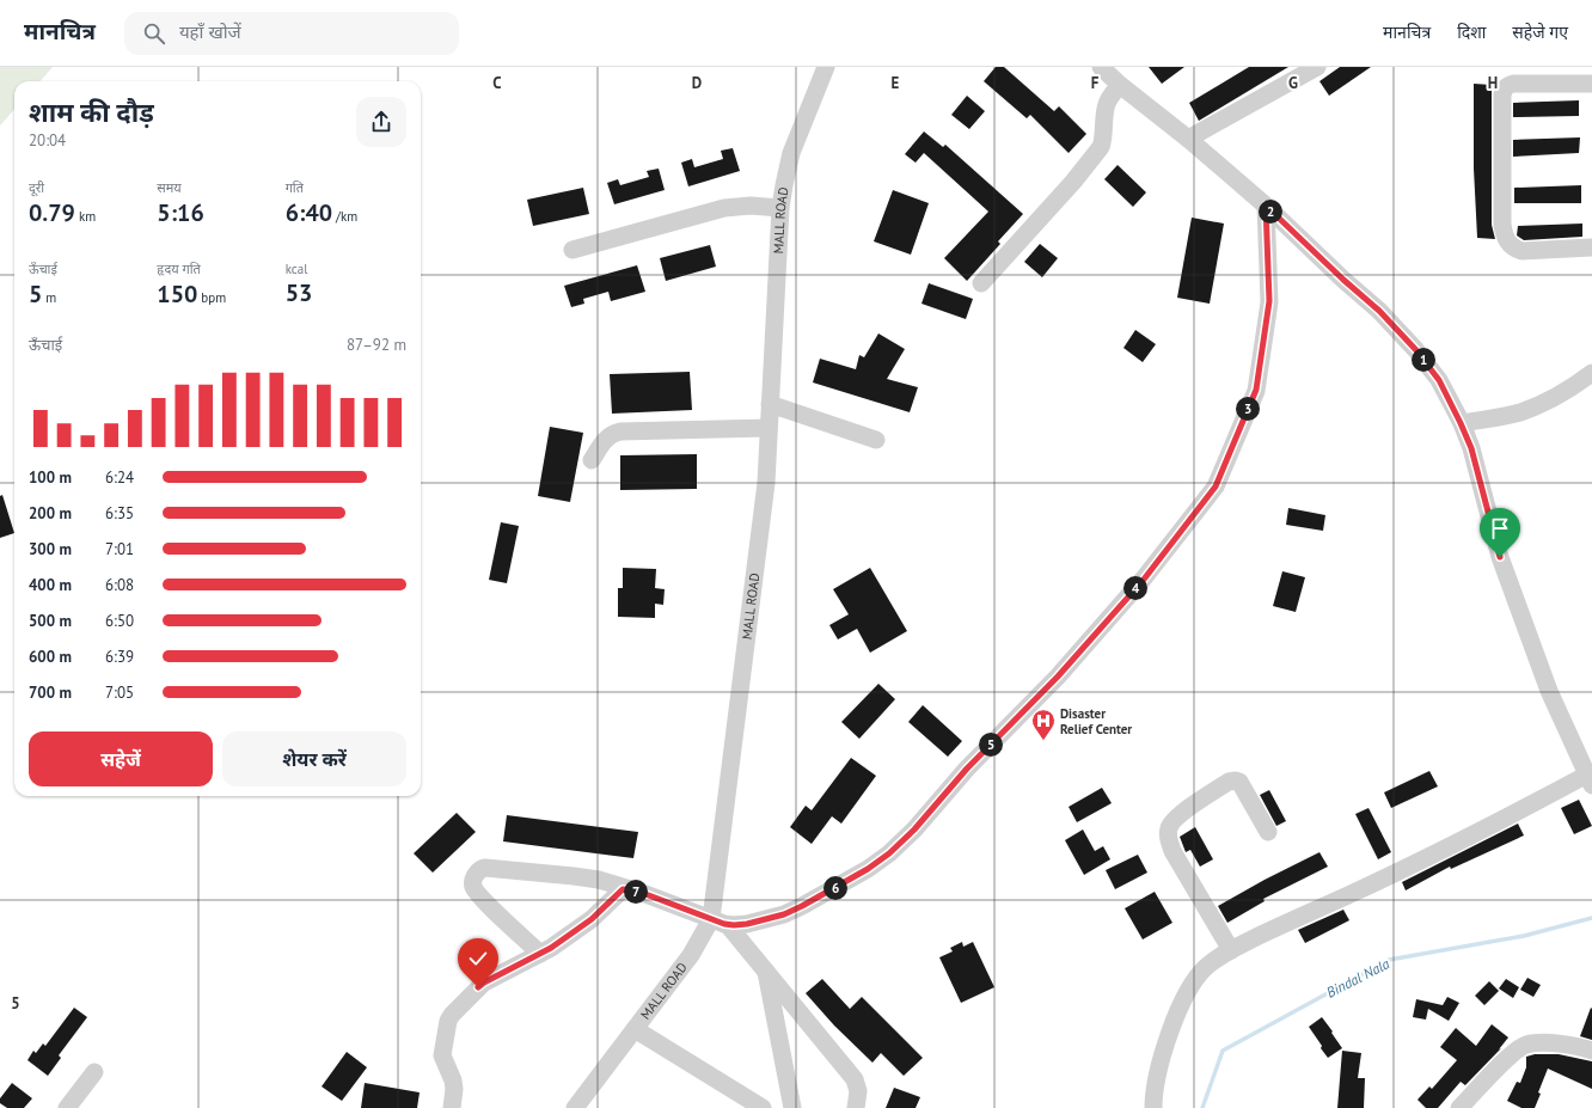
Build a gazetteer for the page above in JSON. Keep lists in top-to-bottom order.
{
  "streets": {
    "street": ["MALL ROAD"]
  },
  "water": ["Bindal Nala"],
  "places": {
    "hospital": ["Disaster Relief Center"]
  },
  "page": {
    "header": "मानचित्र",
    "search": "यहाँ खोजें",
    "nav": ["मानचित्र", "दिशा", "सहेजे गए"],
    "heading": ["शाम की दौड़", "20:04"],
    "stats": [
      ["दूरी", "0.79 km"],
      ["समय", "5:16"],
      ["गति", "6:40 /km"],
      ["ऊँचाई", "5 m"],
      ["हृदय गति", "150 bpm"],
      ["kcal", "53"]
    ],
    "pins": [
      "2",
      "1",
      "3",
      "4",
      "5",
      "6",
      "7"
    ],
    "chart": ["ऊँचाई", "87–92 m"],
    "list": [
      {
        "name": "100 m",
        "note": "6:24"
      },
      {
        "name": "200 m",
        "note": "6:35"
      },
      {
        "name": "300 m",
        "note": "7:01"
      },
      {
        "name": "400 m",
        "note": "6:08"
      },
      {
        "name": "500 m",
        "note": "6:50"
      },
      {
        "name": "600 m",
        "note": "6:39"
      },
      {
        "name": "700 m",
        "note": "7:05"
      }
    ],
    "buttons": ["सहेजें", "शेयर करें"]
  },
  "grid": {
    "columns": [
      "C",
      "D",
      "E",
      "F",
      "G",
      "H"
    ],
    "rows": ["5"]
  }
}
